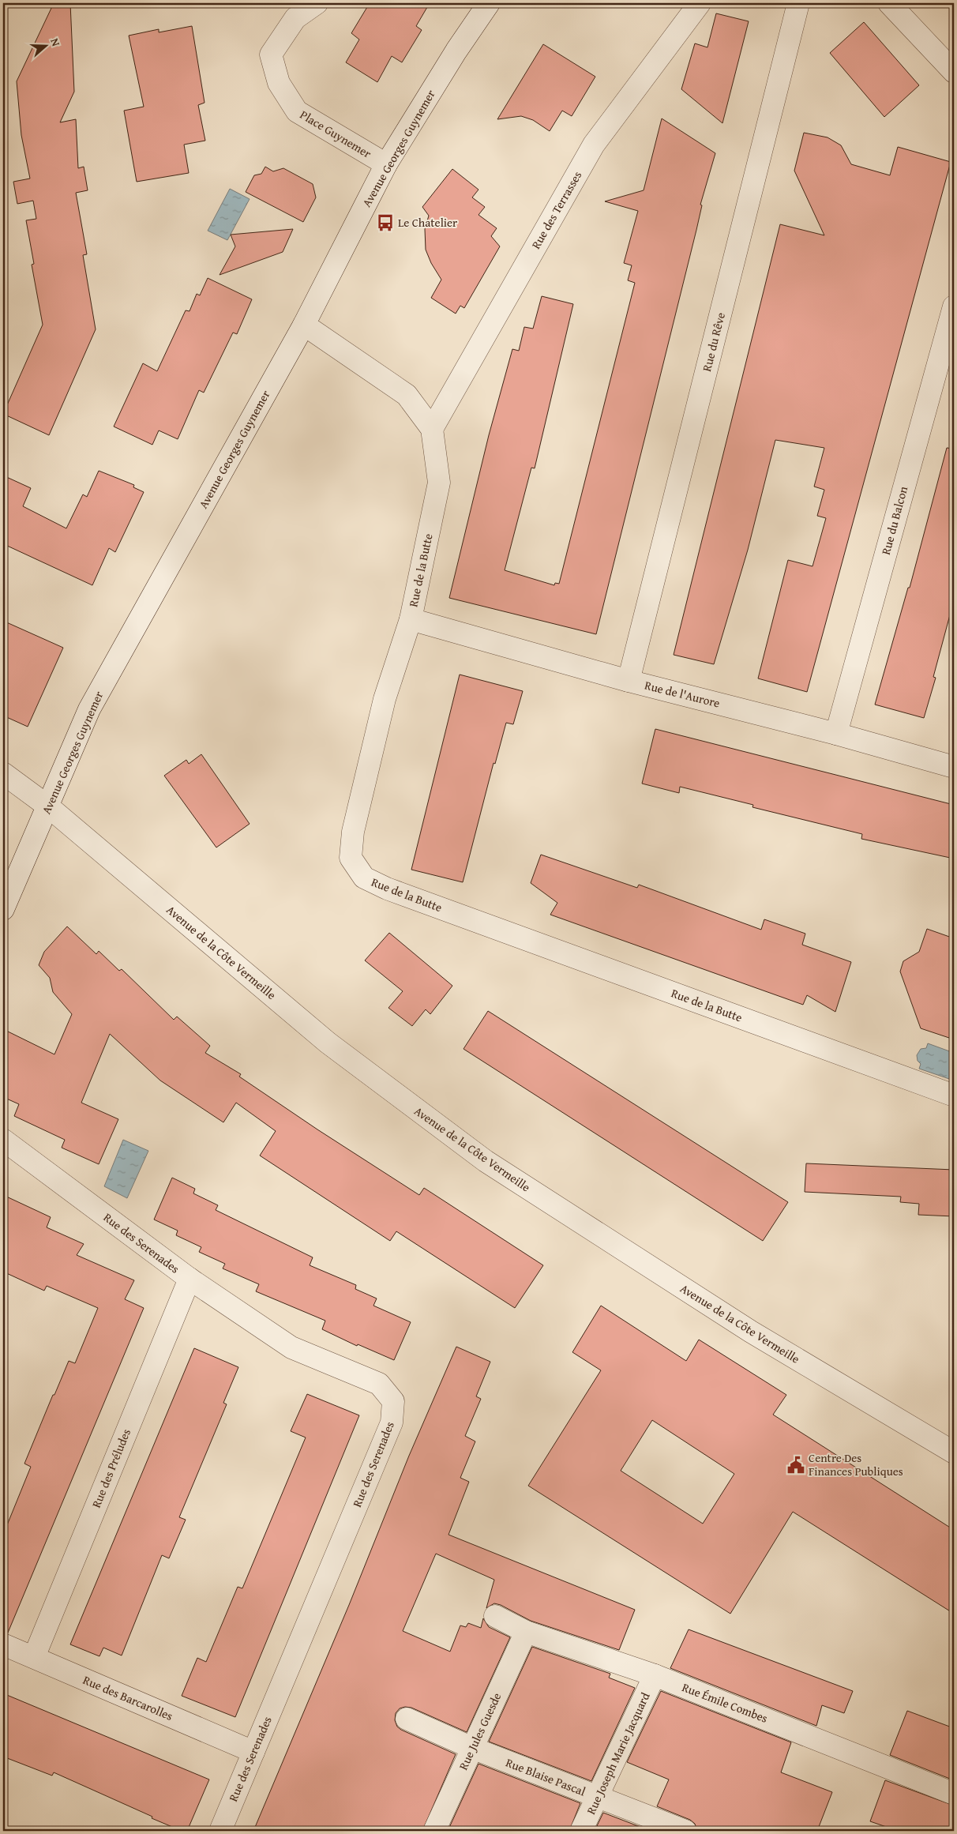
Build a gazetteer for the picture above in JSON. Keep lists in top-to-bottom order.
{
  "streets": {
    "street": [
      "Place Guynemer",
      "Avenue Georges Guynemer",
      "Rue des Terrasses",
      "Rue du Rêve",
      "Rue du Balcon",
      "Rue de la Butte",
      "Rue de l'Aurore",
      "Avenue de la Côte Vermeille",
      "Rue des Serenades",
      "Rue des Préludes",
      "Rue des Barcarolles",
      "Rue Émile Combes",
      "Rue Jules Guesde",
      "Rue Joseph Marie Jacquard",
      "Rue Blaise Pascal"
    ]
  },
  "crossings": [
    ["Place Guynemer", "Avenue Georges Guynemer"],
    ["Avenue Georges Guynemer", "Rue de la Butte"],
    ["Avenue Georges Guynemer", "Avenue de la Côte Vermeille"],
    ["Rue des Terrasses", "Rue de la Butte"],
    ["Rue du Rêve", "Rue de l'Aurore"],
    ["Rue du Balcon", "Rue de l'Aurore"],
    ["Rue de la Butte", "Rue de l'Aurore"],
    ["Rue des Serenades", "Rue des Préludes"],
    ["Rue des Serenades", "Rue des Barcarolles"],
    ["Rue des Préludes", "Rue des Barcarolles"],
    ["Rue Émile Combes", "Rue Jules Guesde"],
    ["Rue Émile Combes", "Rue Joseph Marie Jacquard"],
    ["Rue Jules Guesde", "Rue Blaise Pascal"],
    ["Rue Joseph Marie Jacquard", "Rue Blaise Pascal"]
  ],
  "places": {
    "bus stop": ["Le Chatelier"],
    "public building": ["Centre Des Finances Publiques"]
  },
  "north": "right"
}
